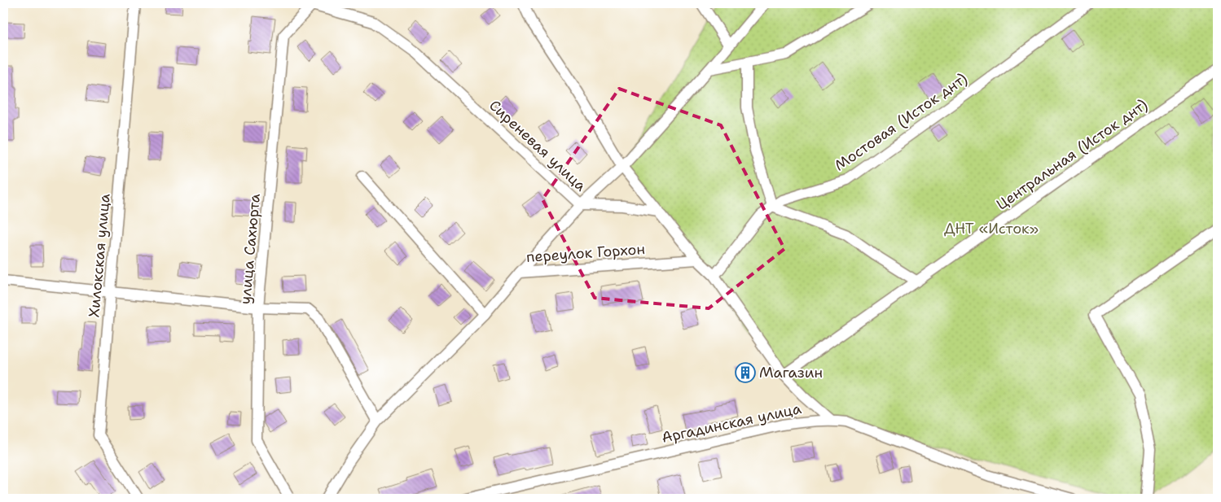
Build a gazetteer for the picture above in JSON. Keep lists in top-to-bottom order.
{
  "streets": {
    "street": [
      "Мостовая (Исток днт)",
      "Сиреневая улица",
      "Центральная (Исток днт)",
      "улица Сахюрта",
      "переулок Горхон",
      "Хилокская улица",
      "Аргадинская улица"
    ]
  },
  "crossings": [
    ["Сиреневая улица", "улица Сахюрта"]
  ],
  "parks": ["ДНТ «Исток»"],
  "places": {
    "building": ["Магазин"]
  }
}
